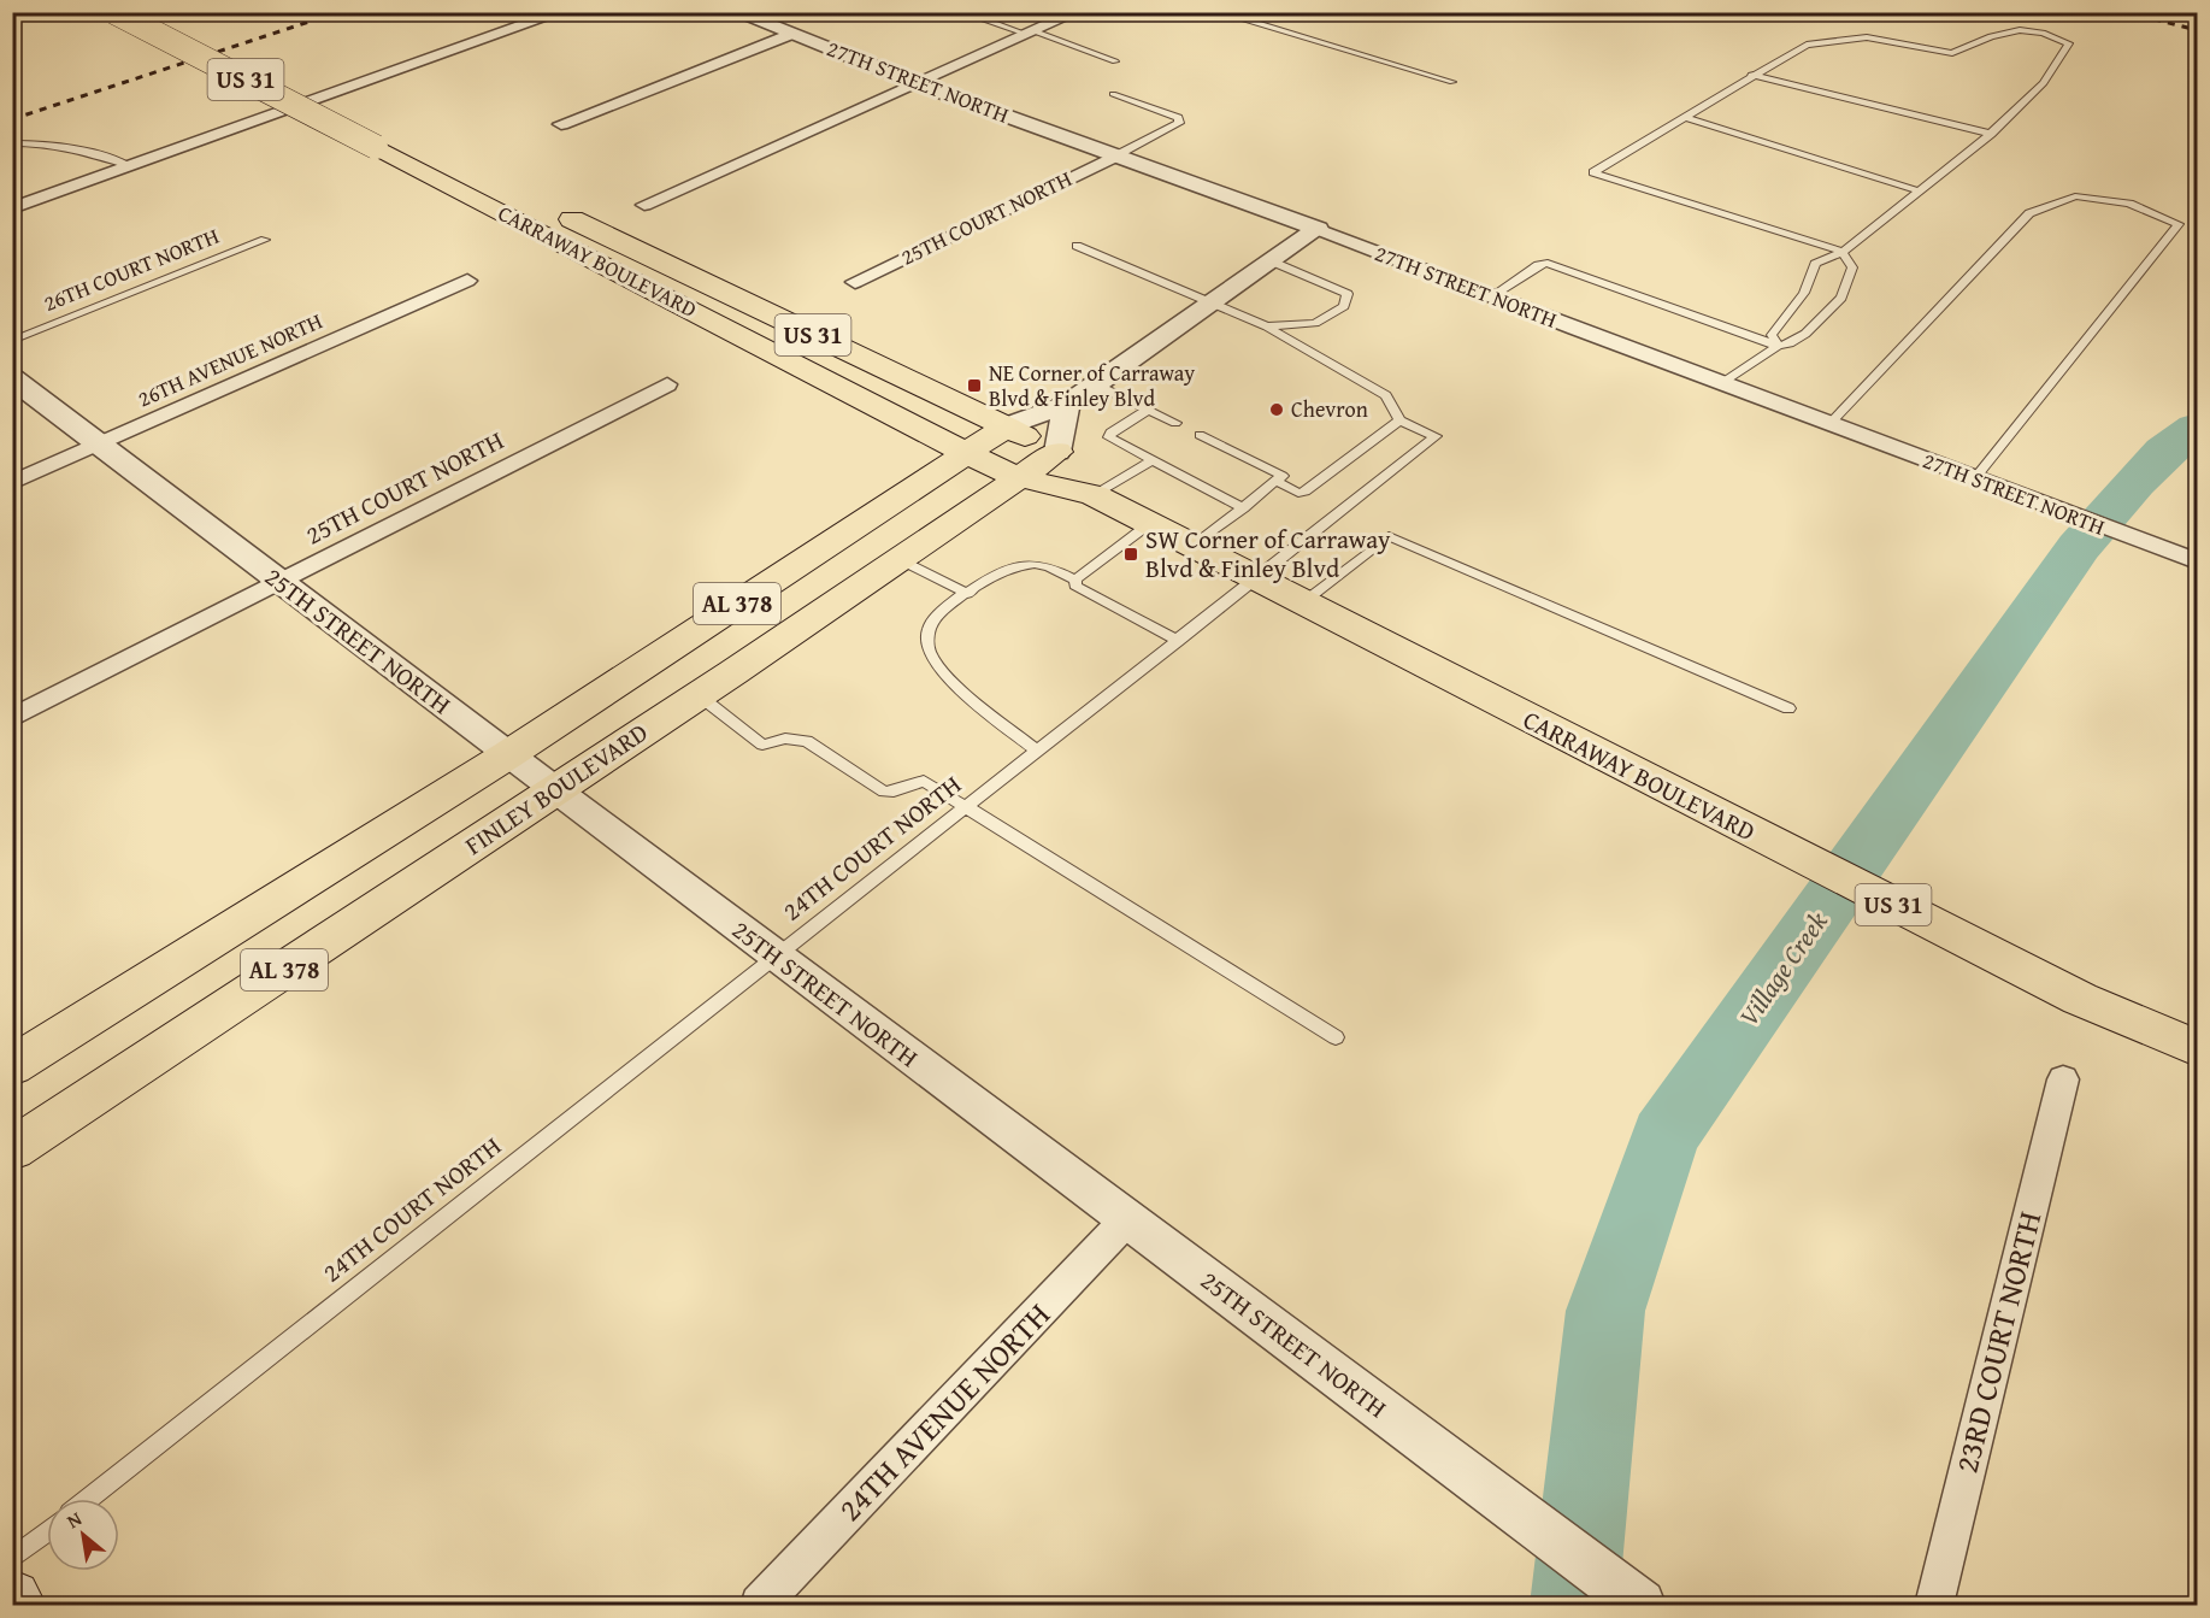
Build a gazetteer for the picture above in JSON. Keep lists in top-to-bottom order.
{
  "streets": {
    "main road": [
      "US 31",
      "CARRAWAY BOULEVARD",
      "AL 378",
      "FINLEY BOULEVARD"
    ],
    "street": [
      "27TH STREET NORTH",
      "25TH COURT NORTH",
      "26TH AVENUE NORTH",
      "25TH STREET NORTH",
      "23RD COURT NORTH",
      "24TH AVENUE NORTH"
    ],
    "lane": ["26TH COURT NORTH", "24TH COURT NORTH"]
  },
  "crossings": [
    ["27TH STREET NORTH", "25TH COURT NORTH"],
    ["25TH COURT NORTH", "25TH STREET NORTH"],
    ["CARRAWAY BOULEVARD", "AL 378"],
    ["CARRAWAY BOULEVARD", "FINLEY BOULEVARD"],
    ["CARRAWAY BOULEVARD", "24TH COURT NORTH"],
    ["26TH AVENUE NORTH", "25TH STREET NORTH"],
    ["AL 378", "25TH STREET NORTH"],
    ["25TH STREET NORTH", "FINLEY BOULEVARD"],
    ["25TH STREET NORTH", "24TH COURT NORTH"],
    ["25TH STREET NORTH", "24TH AVENUE NORTH"]
  ],
  "water": ["Village Creek"],
  "places": {
    "transit": ["NE Corner of Carraway Blvd & Finley Blvd", "SW Corner of Carraway Blvd & Finley Blvd"],
    "other": ["Chevron"]
  },
  "north": "top left"
}
